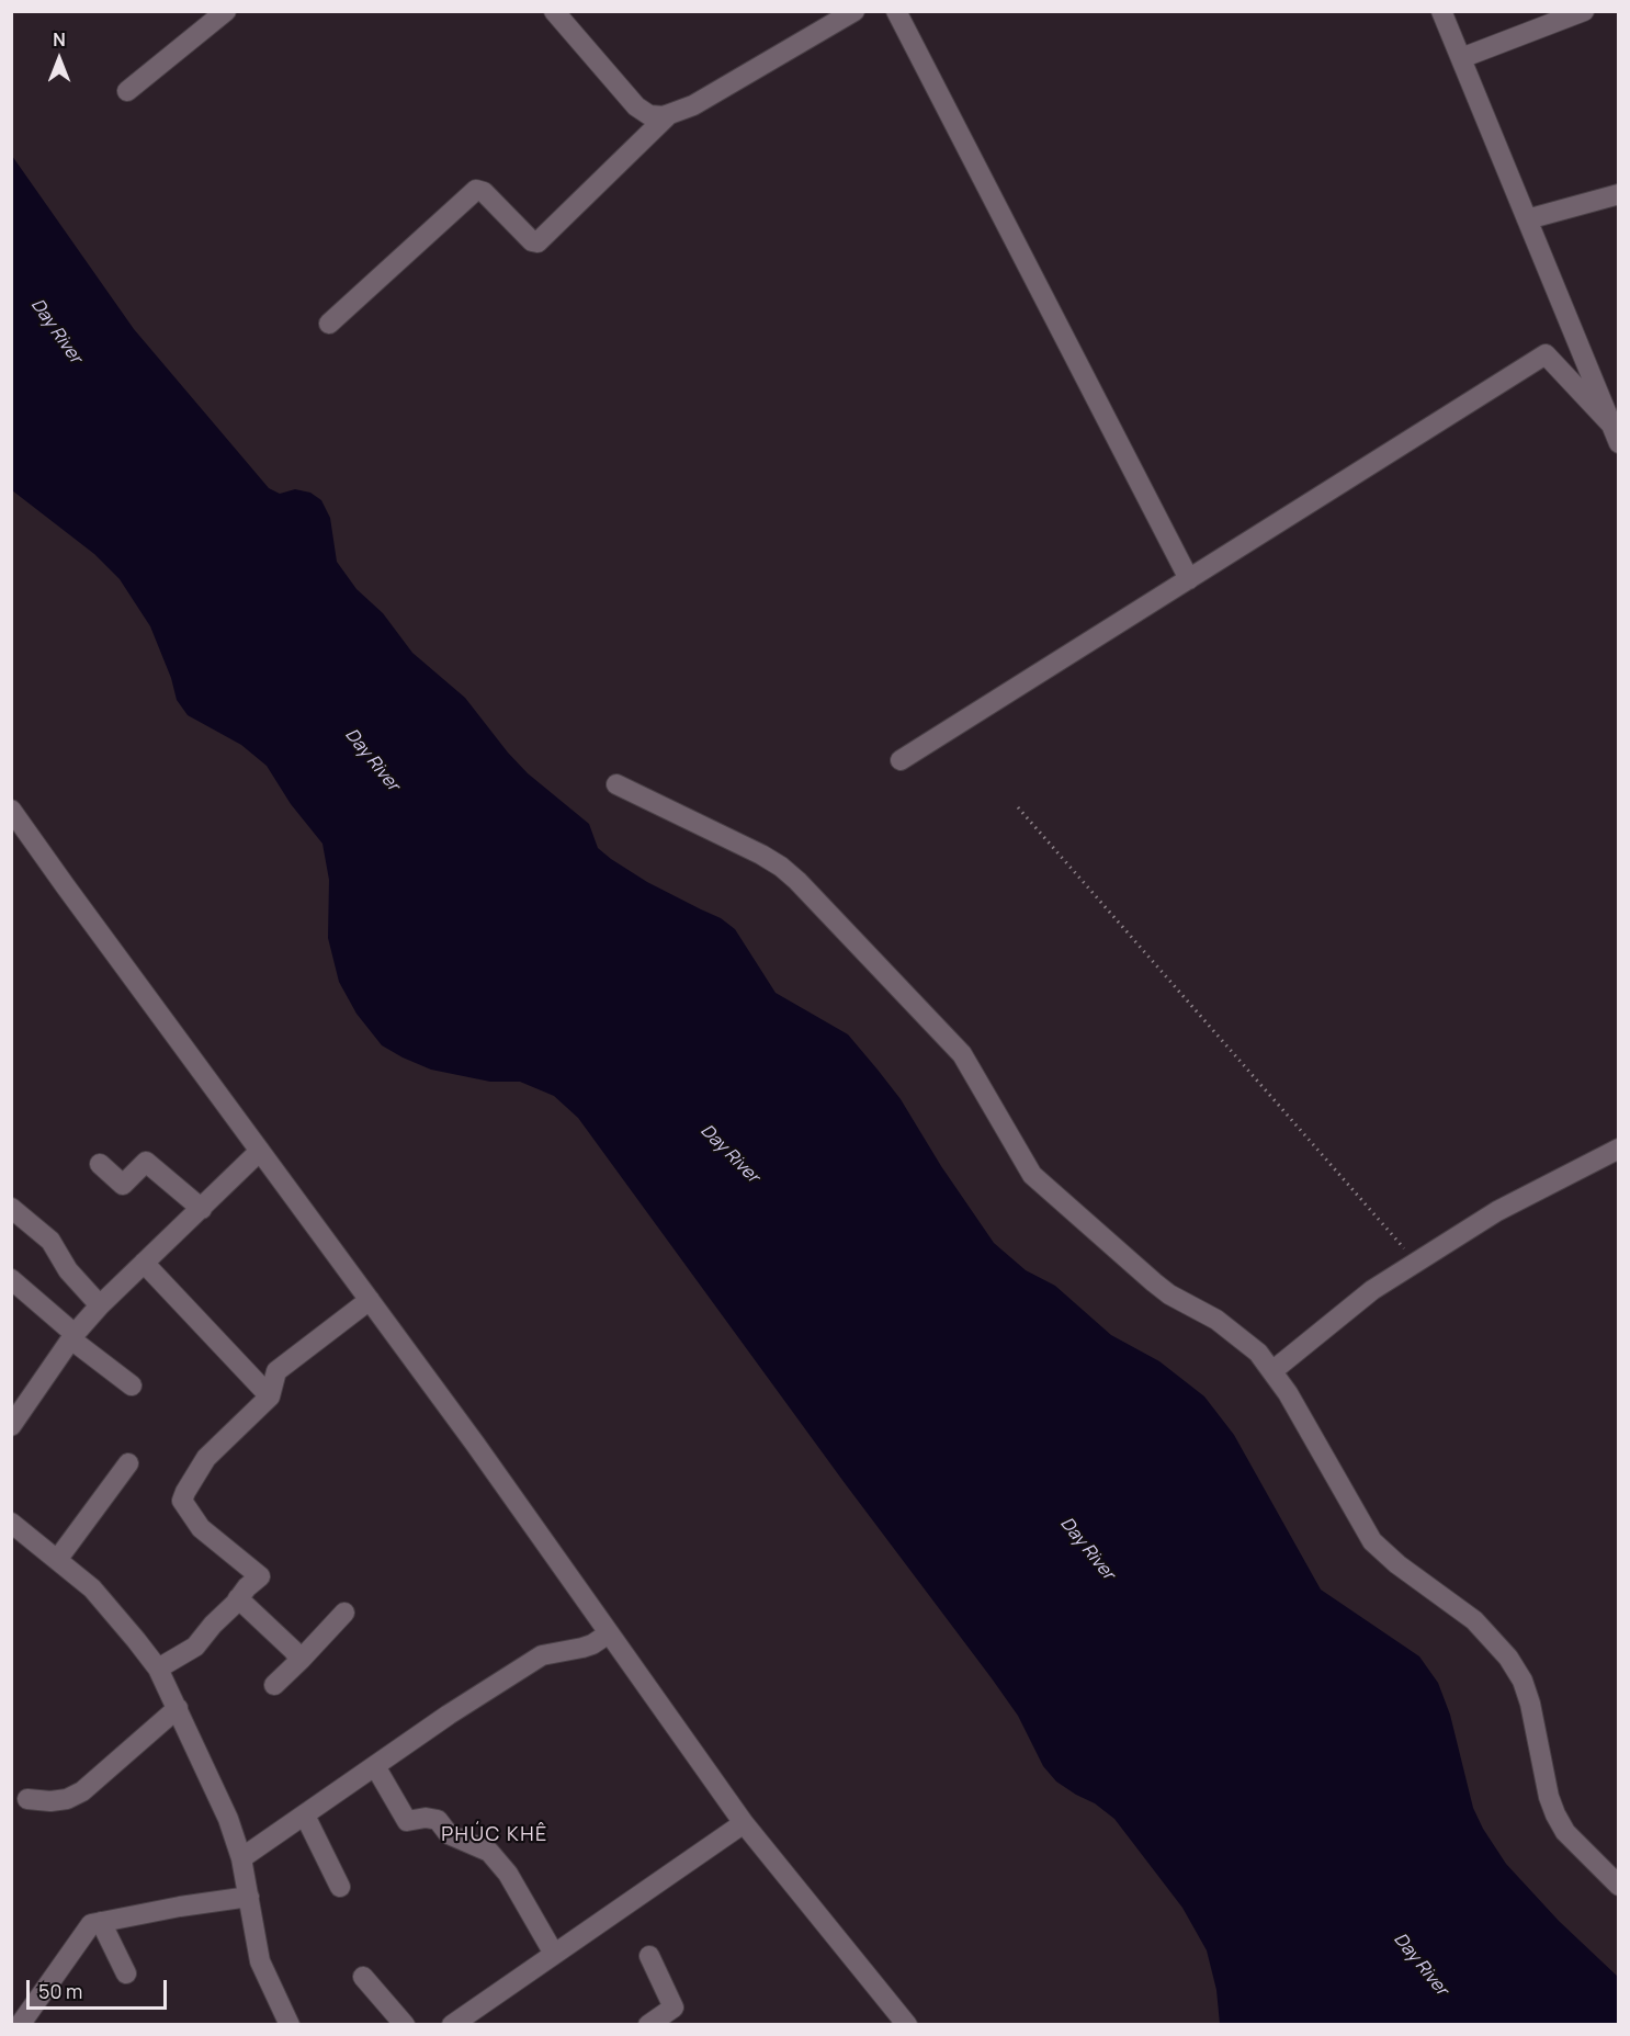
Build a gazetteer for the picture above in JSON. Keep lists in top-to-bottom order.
{
  "districts": ["PHÚC KHÊ"],
  "water": ["Day River"],
  "scale_bar": "50 m",
  "north": "top"
}
